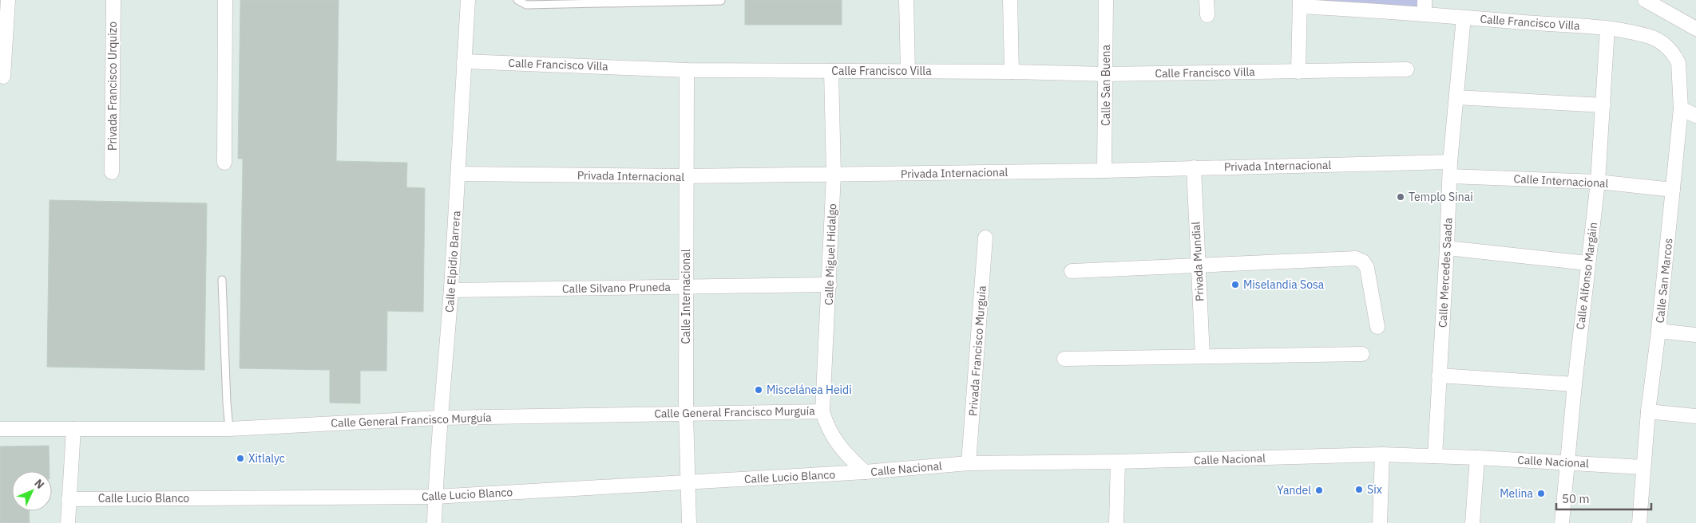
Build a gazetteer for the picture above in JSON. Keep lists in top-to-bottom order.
{
  "streets": {
    "street": [
      "Calle Francisco Villa",
      "Calle San Buena",
      "Privada Francisco Urquizo",
      "Privada Internacional",
      "Calle Internacional",
      "Calle Miguel Hidalgo",
      "Calle Elpidio Barrera",
      "Privada Mundial",
      "Calle Mercedes Saada",
      "Calle Alfonso Margáin",
      "Calle San Marcos",
      "Calle Silvano Pruneda",
      "Privada Francisco Murguía",
      "Calle General Francisco Murguía",
      "Calle Nacional",
      "Calle Lucio Blanco"
    ]
  },
  "crossings": [
    ["Calle Francisco Villa", "Calle San Buena"],
    ["Calle Francisco Villa", "Calle Internacional"],
    ["Calle Francisco Villa", "Calle Miguel Hidalgo"],
    ["Calle Francisco Villa", "Calle Elpidio Barrera"],
    ["Calle Francisco Villa", "Calle Mercedes Saada"],
    ["Calle Francisco Villa", "Calle Alfonso Margáin"],
    ["Calle Francisco Villa", "Calle San Marcos"],
    ["Calle San Buena", "Privada Internacional"],
    ["Privada Internacional", "Calle Internacional"],
    ["Privada Internacional", "Calle Miguel Hidalgo"],
    ["Privada Internacional", "Calle Elpidio Barrera"],
    ["Privada Internacional", "Privada Mundial"],
    ["Privada Internacional", "Calle Mercedes Saada"],
    ["Calle Internacional", "Calle Mercedes Saada"],
    ["Calle Internacional", "Calle Alfonso Margáin"],
    ["Calle Internacional", "Calle San Marcos"],
    ["Calle Internacional", "Calle Silvano Pruneda"],
    ["Calle Internacional", "Calle General Francisco Murguía"],
    ["Calle Internacional", "Calle Lucio Blanco"],
    ["Calle Miguel Hidalgo", "Calle Silvano Pruneda"],
    ["Calle Miguel Hidalgo", "Calle General Francisco Murguía"],
    ["Calle Miguel Hidalgo", "Calle Nacional"],
    ["Calle Elpidio Barrera", "Calle Silvano Pruneda"],
    ["Calle Elpidio Barrera", "Calle General Francisco Murguía"],
    ["Calle Elpidio Barrera", "Calle Lucio Blanco"],
    ["Calle Mercedes Saada", "Calle Nacional"],
    ["Calle Alfonso Margáin", "Calle Nacional"],
    ["Calle San Marcos", "Calle Nacional"],
    ["Privada Francisco Murguía", "Calle Nacional"],
    ["Calle Nacional", "Calle Lucio Blanco"]
  ],
  "places": [
    "Templo Sinai",
    "Miselandia Sosa",
    "Miscelánea Heidi",
    "Xitlalyc",
    "Six",
    "Yandel",
    "Melina"
  ],
  "scale_bar": "50 m",
  "north": "top right"
}
